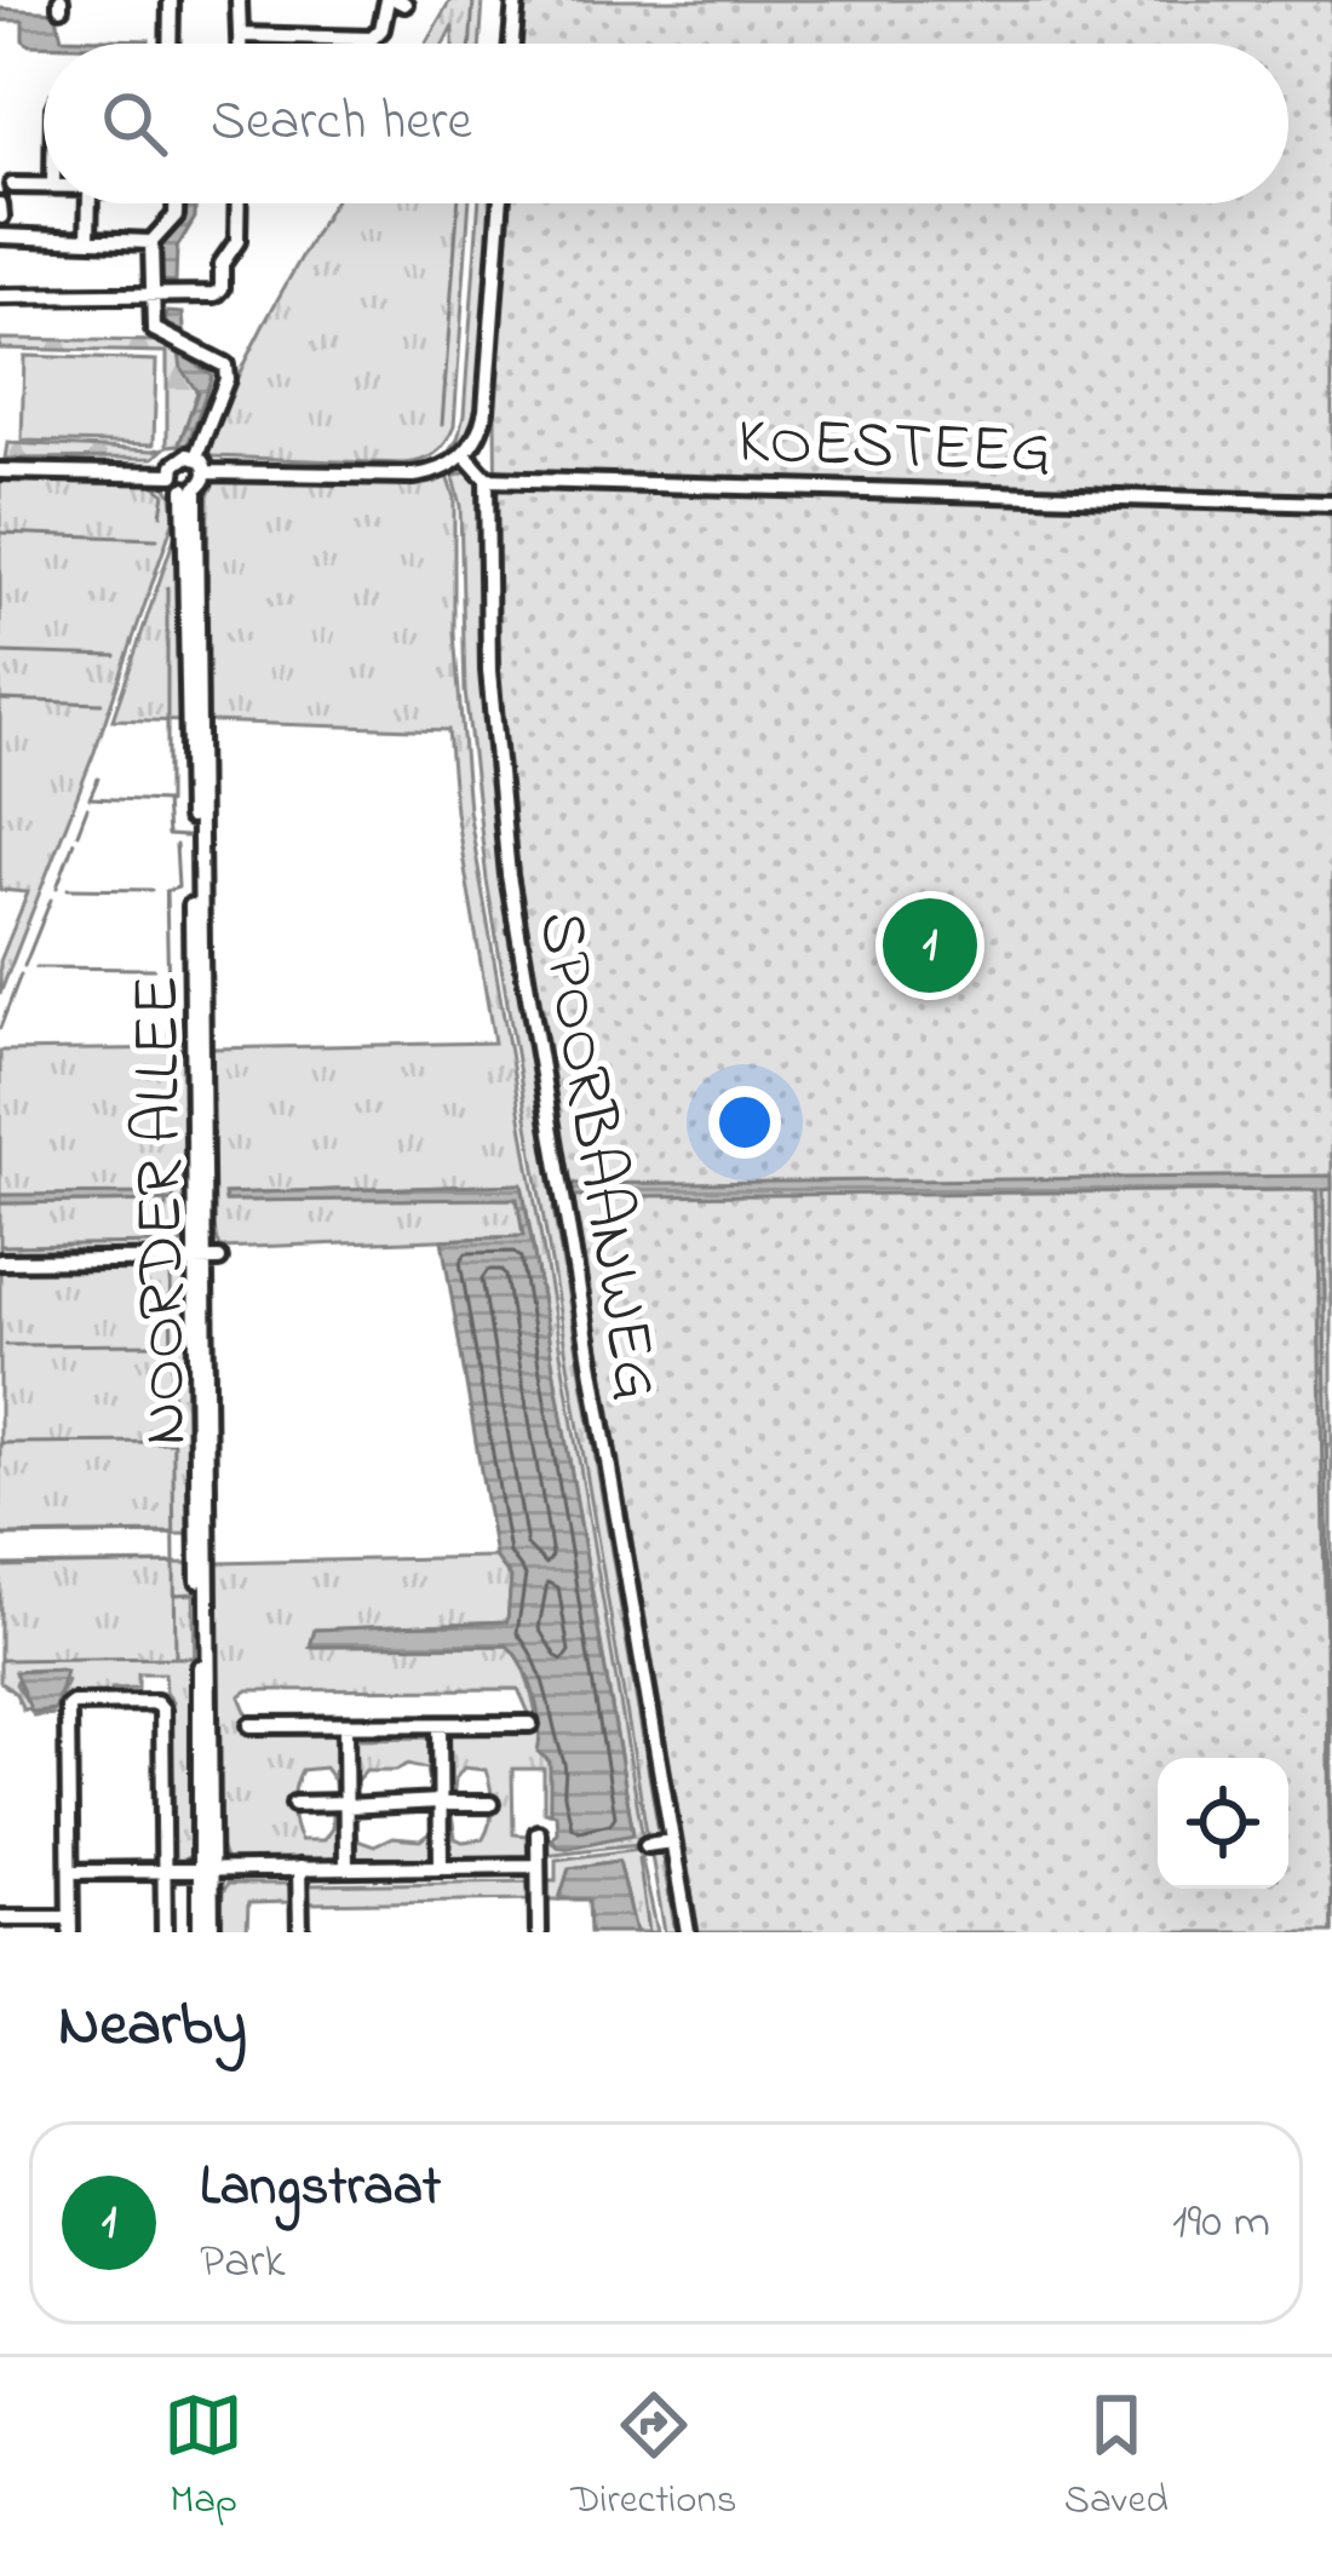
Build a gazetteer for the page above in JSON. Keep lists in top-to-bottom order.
{
  "streets": {
    "street": ["KOESTEEG", "SPOORBAANWEG", "NOORDER ALLEE"]
  },
  "crossings": [
    ["KOESTEEG", "SPOORBAANWEG"]
  ],
  "page": {
    "search": "Search here",
    "pins": "1",
    "heading": "Nearby",
    "list": [
      {
        "mark": "1",
        "name": "Langstraat",
        "note": "Park",
        "value": "190 m"
      }
    ],
    "nav": ["Map", "Directions", "Saved"]
  }
}
